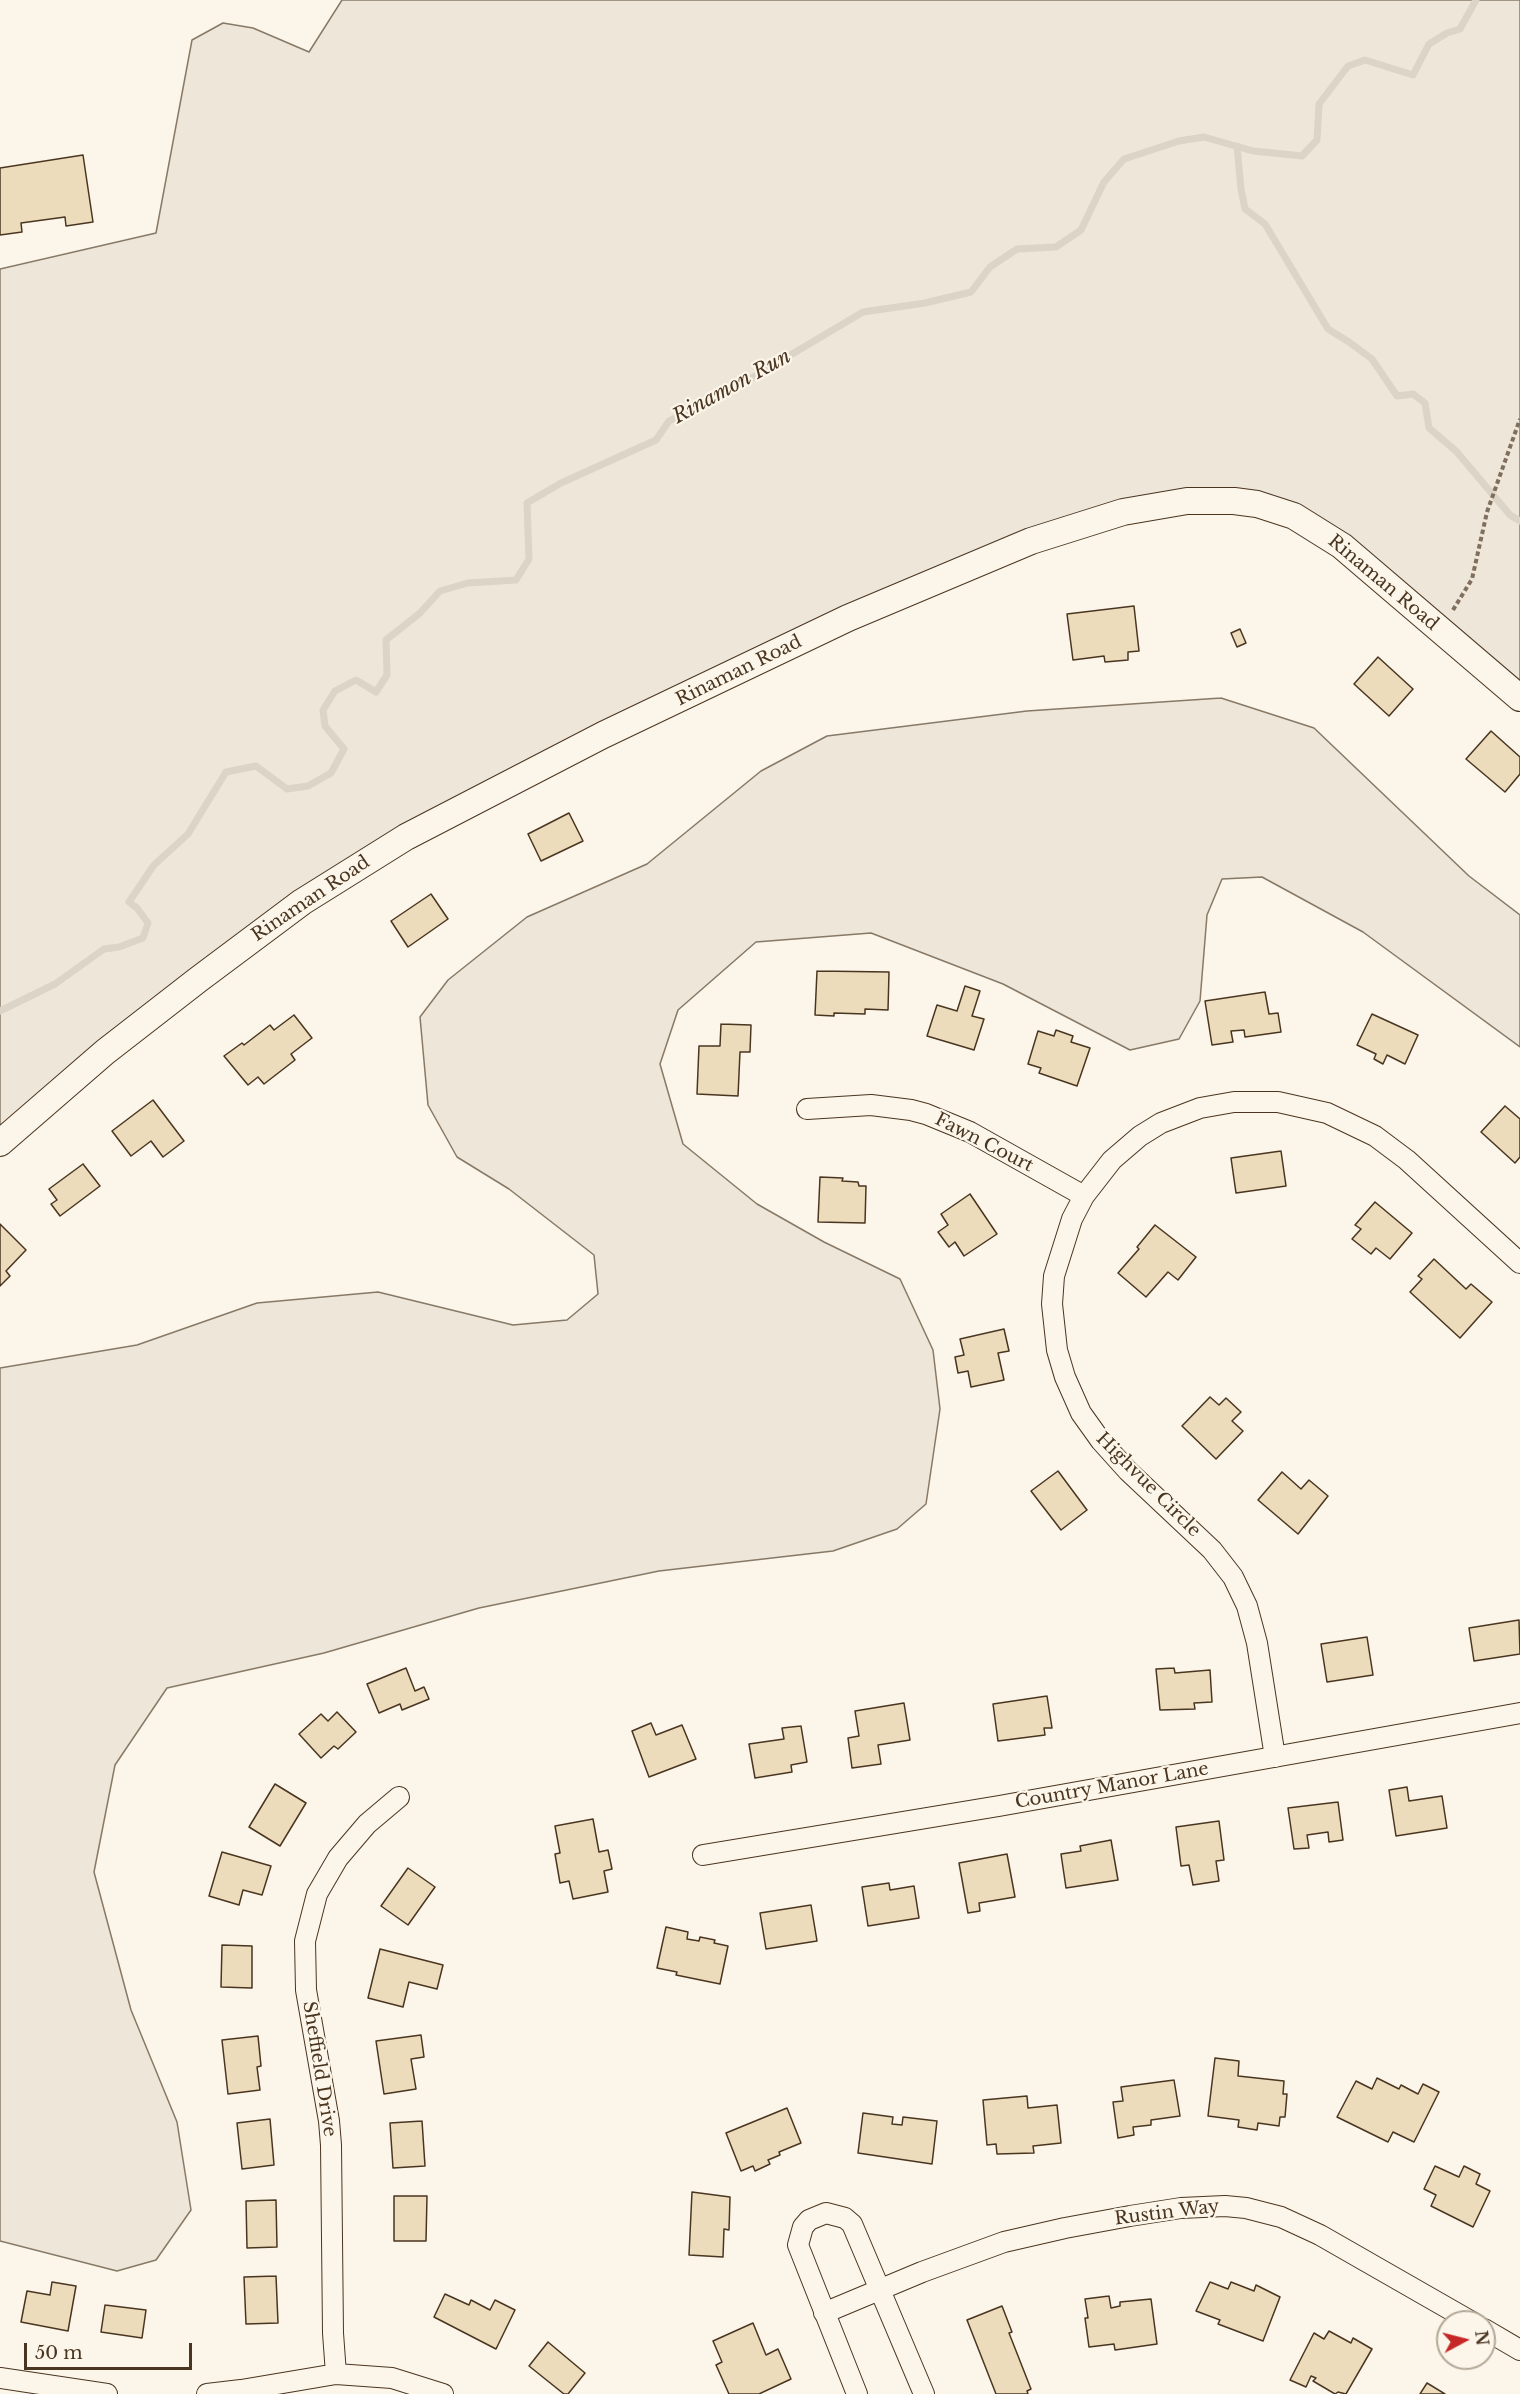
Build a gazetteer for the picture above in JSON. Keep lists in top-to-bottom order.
{
  "streets": {
    "street": [
      "Rinaman Road",
      "Fawn Court",
      "Highvue Circle",
      "Country Manor Lane",
      "Sheffield Drive",
      "Rustin Way"
    ]
  },
  "crossings": [
    ["Fawn Court", "Highvue Circle"],
    ["Highvue Circle", "Country Manor Lane"]
  ],
  "water": ["Rinamon Run"],
  "scale_bar": "50 m",
  "north": "right"
}
